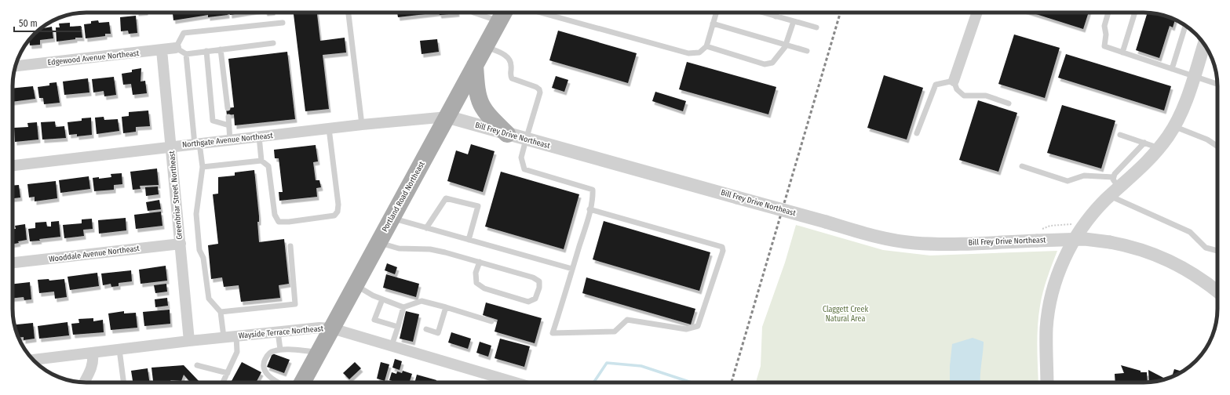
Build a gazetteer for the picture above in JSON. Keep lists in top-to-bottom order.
{
  "streets": {
    "main road": ["Portland Road Northeast"],
    "street": [
      "Edgewood Avenue Northeast",
      "Bill Frey Drive Northeast",
      "Northgate Avenue Northeast",
      "Greenbriar Street Northeast",
      "Wooddale Avenue Northeast",
      "Wayside Terrace Northeast"
    ]
  },
  "crossings": [
    ["Edgewood Avenue Northeast", "Greenbriar Street Northeast"],
    ["Bill Frey Drive Northeast", "Northgate Avenue Northeast"],
    ["Bill Frey Drive Northeast", "Portland Road Northeast"],
    ["Northgate Avenue Northeast", "Greenbriar Street Northeast"],
    ["Northgate Avenue Northeast", "Portland Road Northeast"],
    ["Greenbriar Street Northeast", "Wooddale Avenue Northeast"],
    ["Greenbriar Street Northeast", "Wayside Terrace Northeast"],
    ["Portland Road Northeast", "Wayside Terrace Northeast"]
  ],
  "parks": ["Claggett Creek Natural Area"],
  "scale_bar": "50 m"
}
